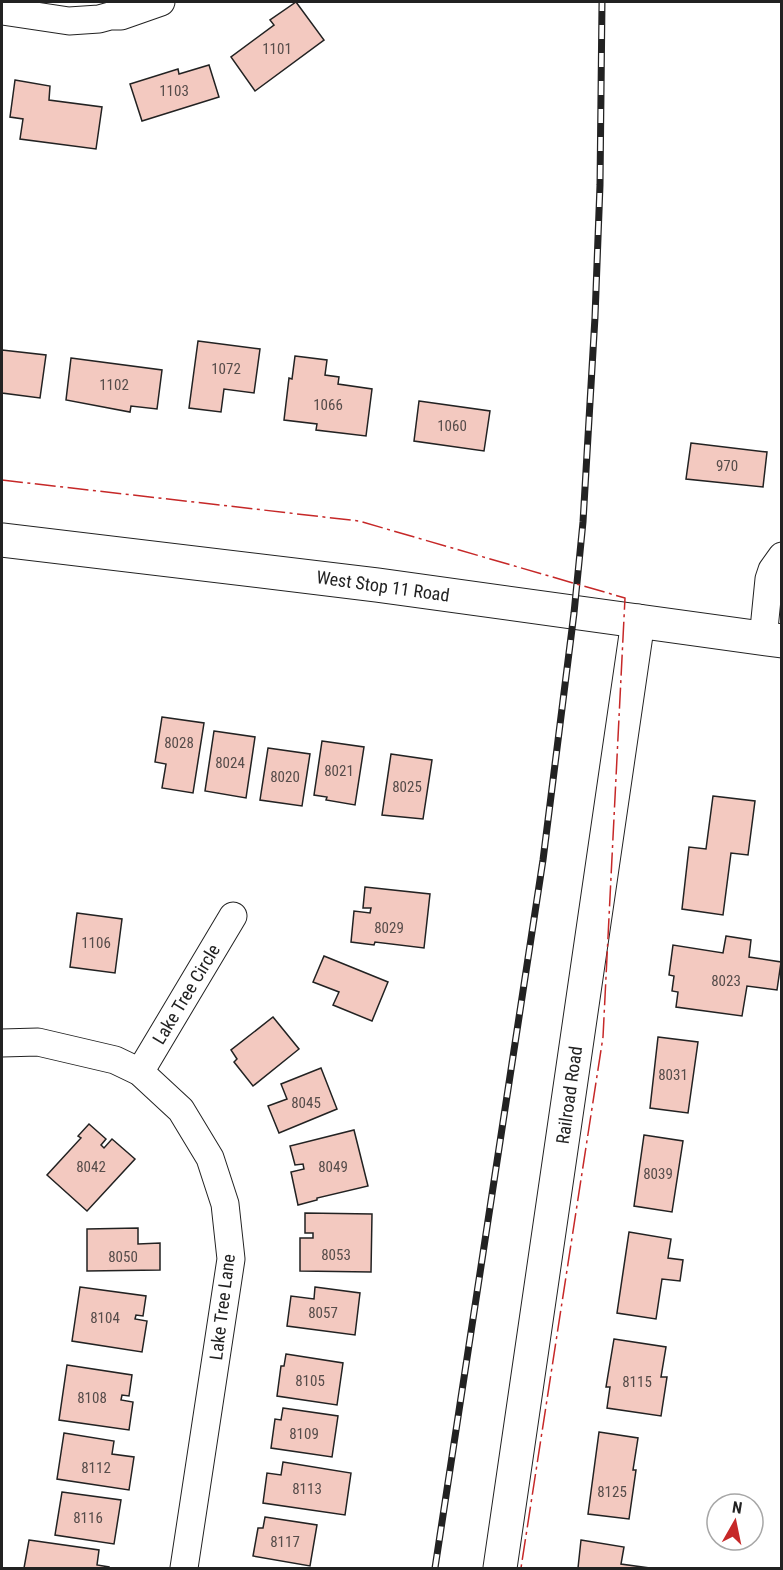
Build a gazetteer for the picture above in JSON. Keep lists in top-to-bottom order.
{
  "streets": {
    "street": [
      "West Stop 11 Road",
      "Lake Tree Circle",
      "Railroad Road",
      "Lake Tree Lane"
    ]
  },
  "crossings": [
    ["West Stop 11 Road", "Railroad Road"],
    ["Lake Tree Circle", "Lake Tree Lane"]
  ],
  "house_numbers": [
    "1101",
    "1103",
    "1072",
    "1102",
    "1066",
    "1060",
    "970",
    "8028",
    "8024",
    "8021",
    "8020",
    "8025",
    "8029",
    "1106",
    "8023",
    "8031",
    "8045",
    "8042",
    "8049",
    "8039",
    "8053",
    "8050",
    "8057",
    "8104",
    "8105",
    "8115",
    "8108",
    "8109",
    "8112",
    "8113",
    "8125",
    "8116",
    "8117"
  ],
  "north": "top"
}
